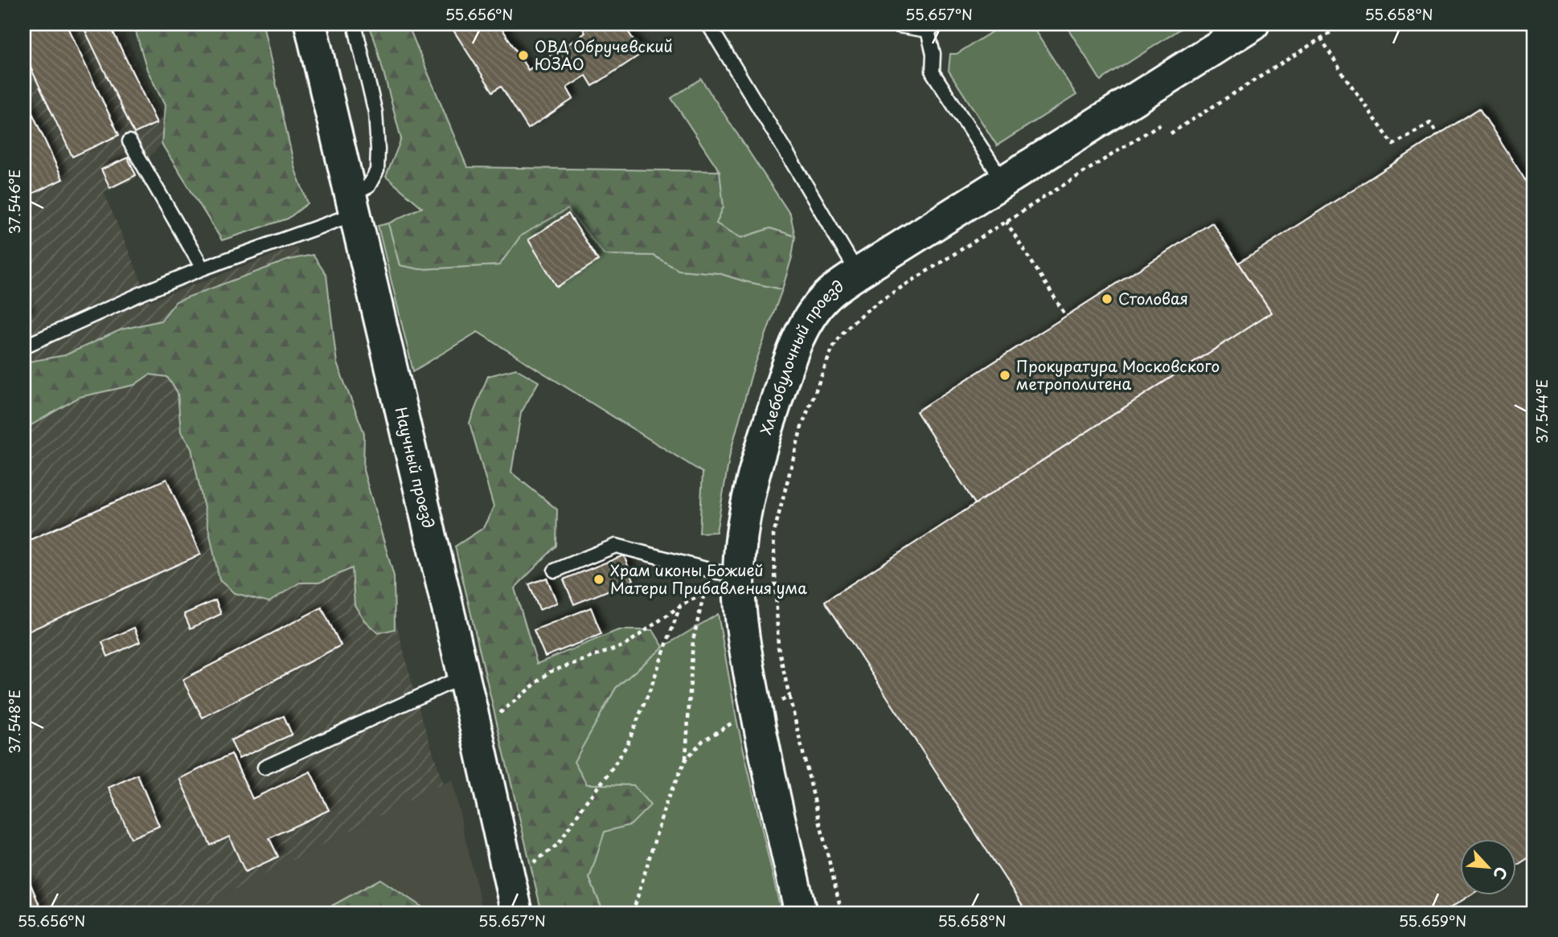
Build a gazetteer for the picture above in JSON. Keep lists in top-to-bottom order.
{
  "streets": {
    "street": ["Хлебобулочный проезд", "Научный проезд"]
  },
  "places": [
    "ОВД Обручевский ЮЗАО",
    "Столовая",
    "Прокуратура Московского метрополитена",
    "Храм иконы Божией Матери Прибавления ума"
  ],
  "north": "bottom right",
  "coordinates": [
    "55.656°N",
    "55.657°N",
    "55.658°N",
    "37.546°E",
    "37.544°E",
    "37.548°E",
    "55.659°N"
  ]
}
